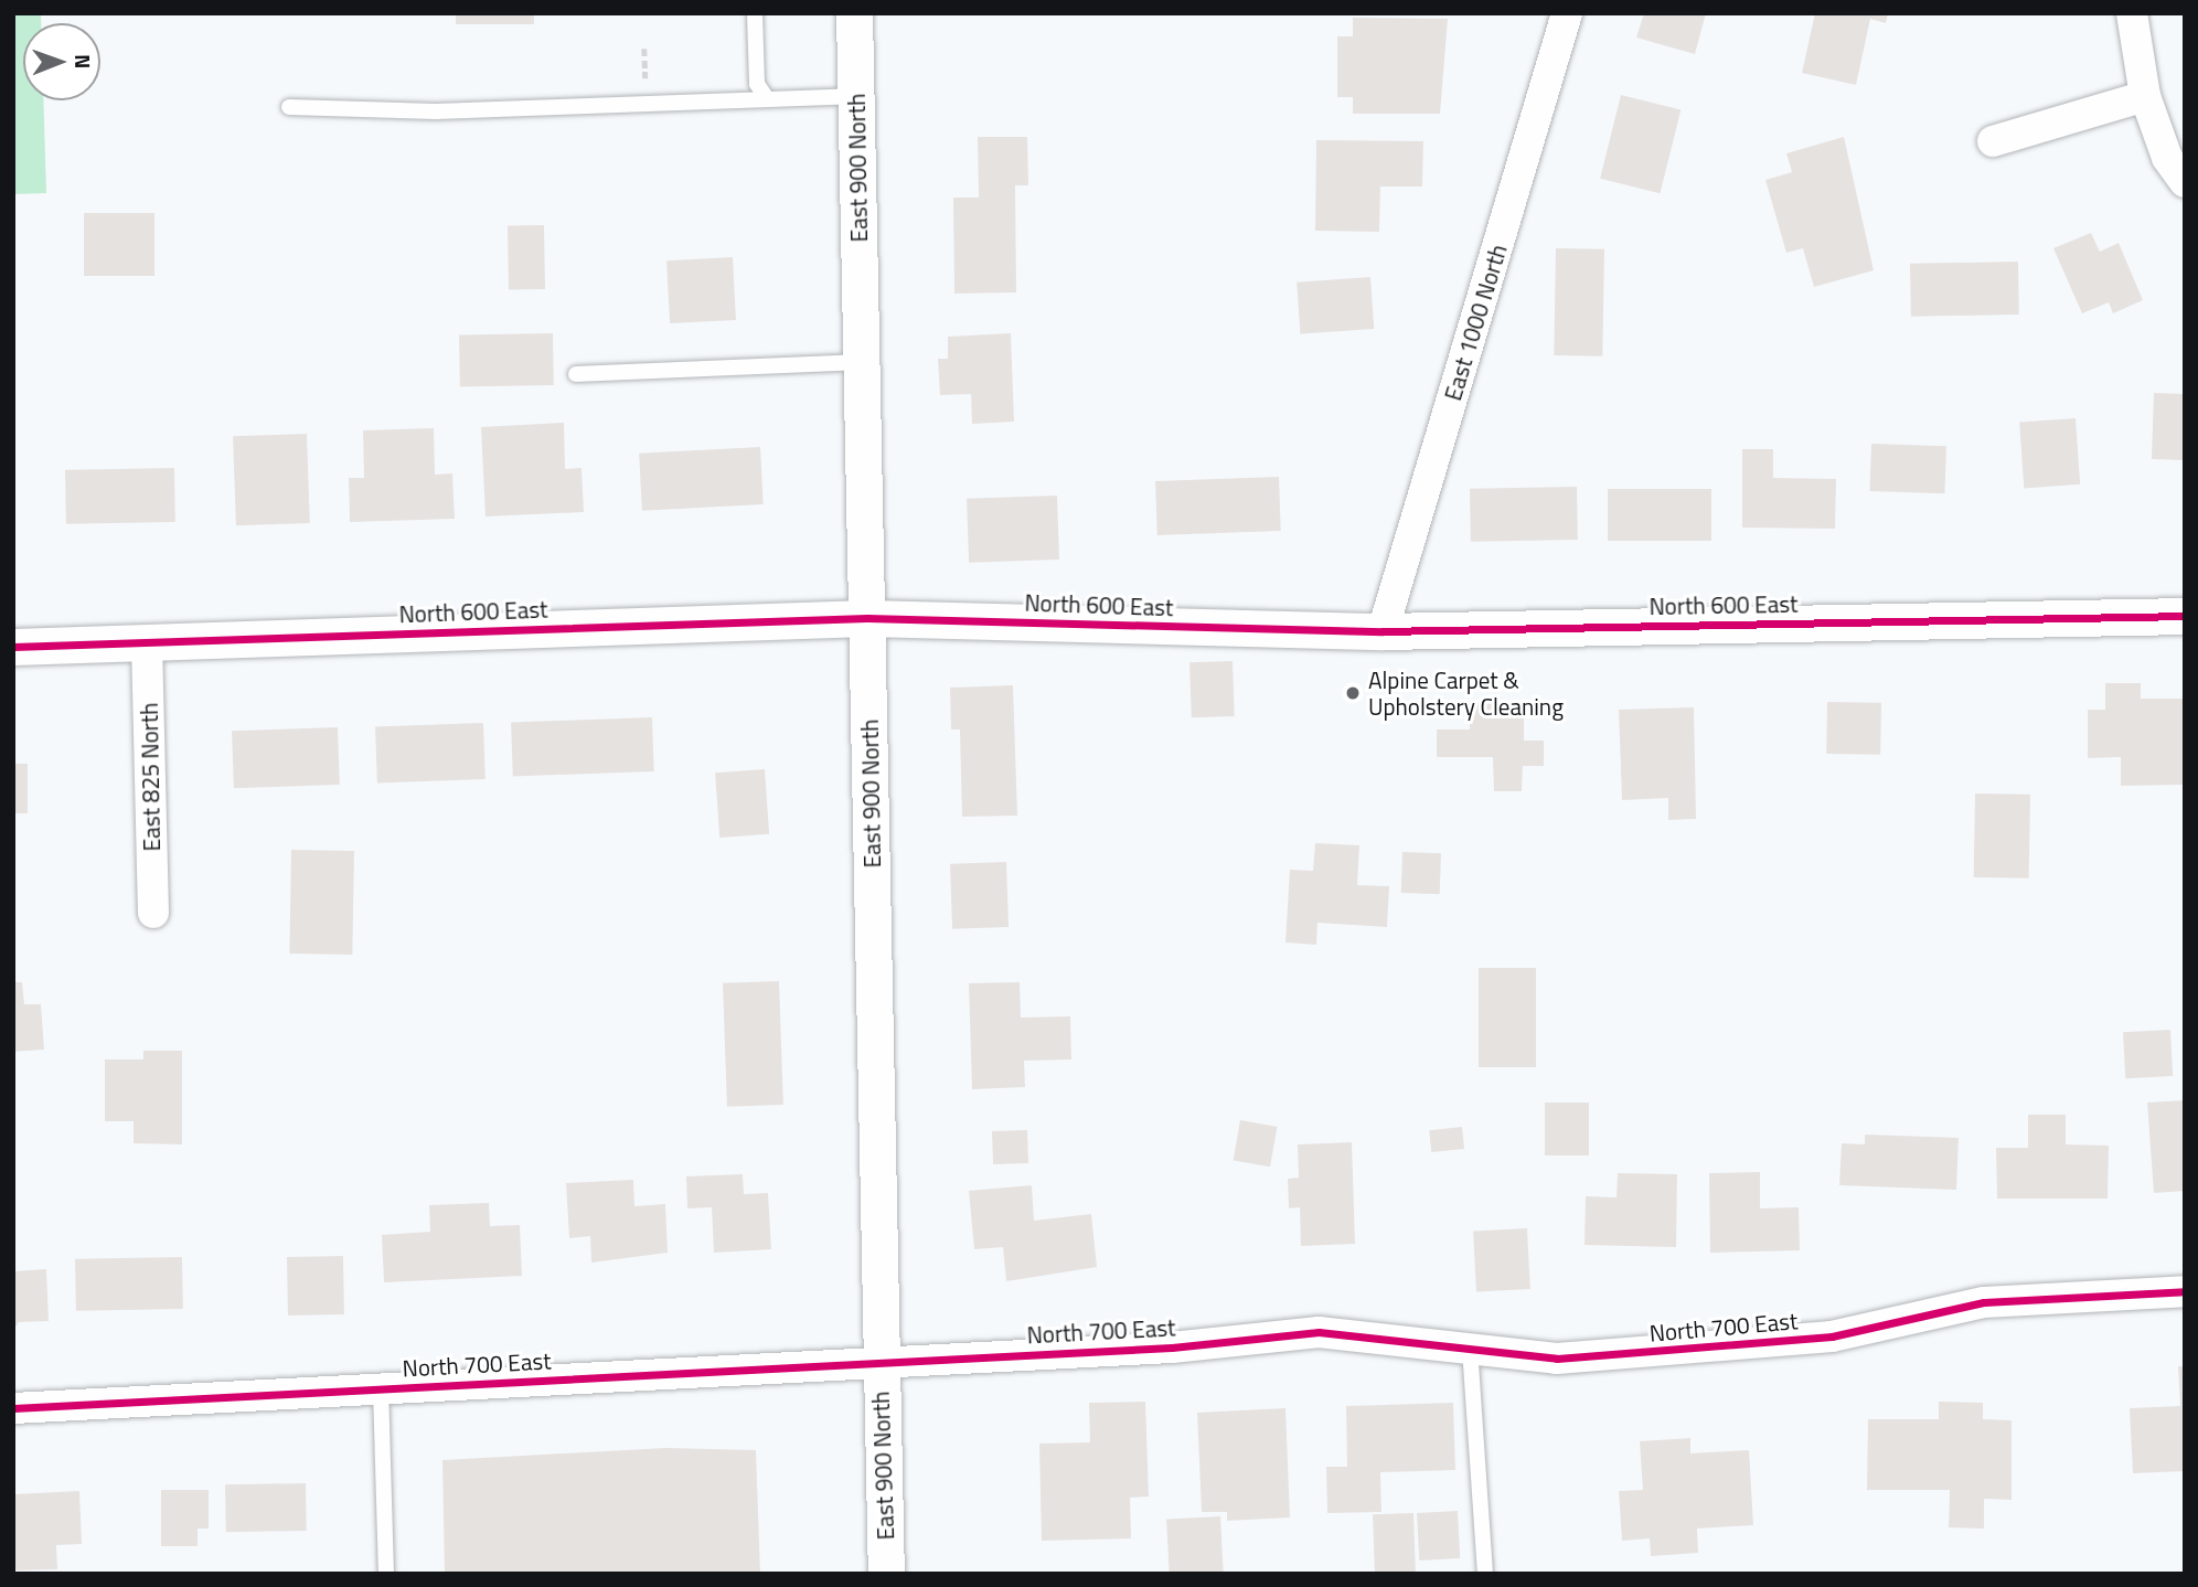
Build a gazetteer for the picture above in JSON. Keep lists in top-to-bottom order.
{
  "streets": {
    "street": [
      "East 900 North",
      "East 1000 North",
      "North 600 East",
      "East 825 North",
      "North 700 East"
    ]
  },
  "crossings": [
    ["East 900 North", "North 600 East"],
    ["East 900 North", "North 700 East"],
    ["East 1000 North", "North 600 East"],
    ["North 600 East", "East 825 North"]
  ],
  "places": ["Alpine Carpet & Upholstery Cleaning"],
  "north": "right"
}
